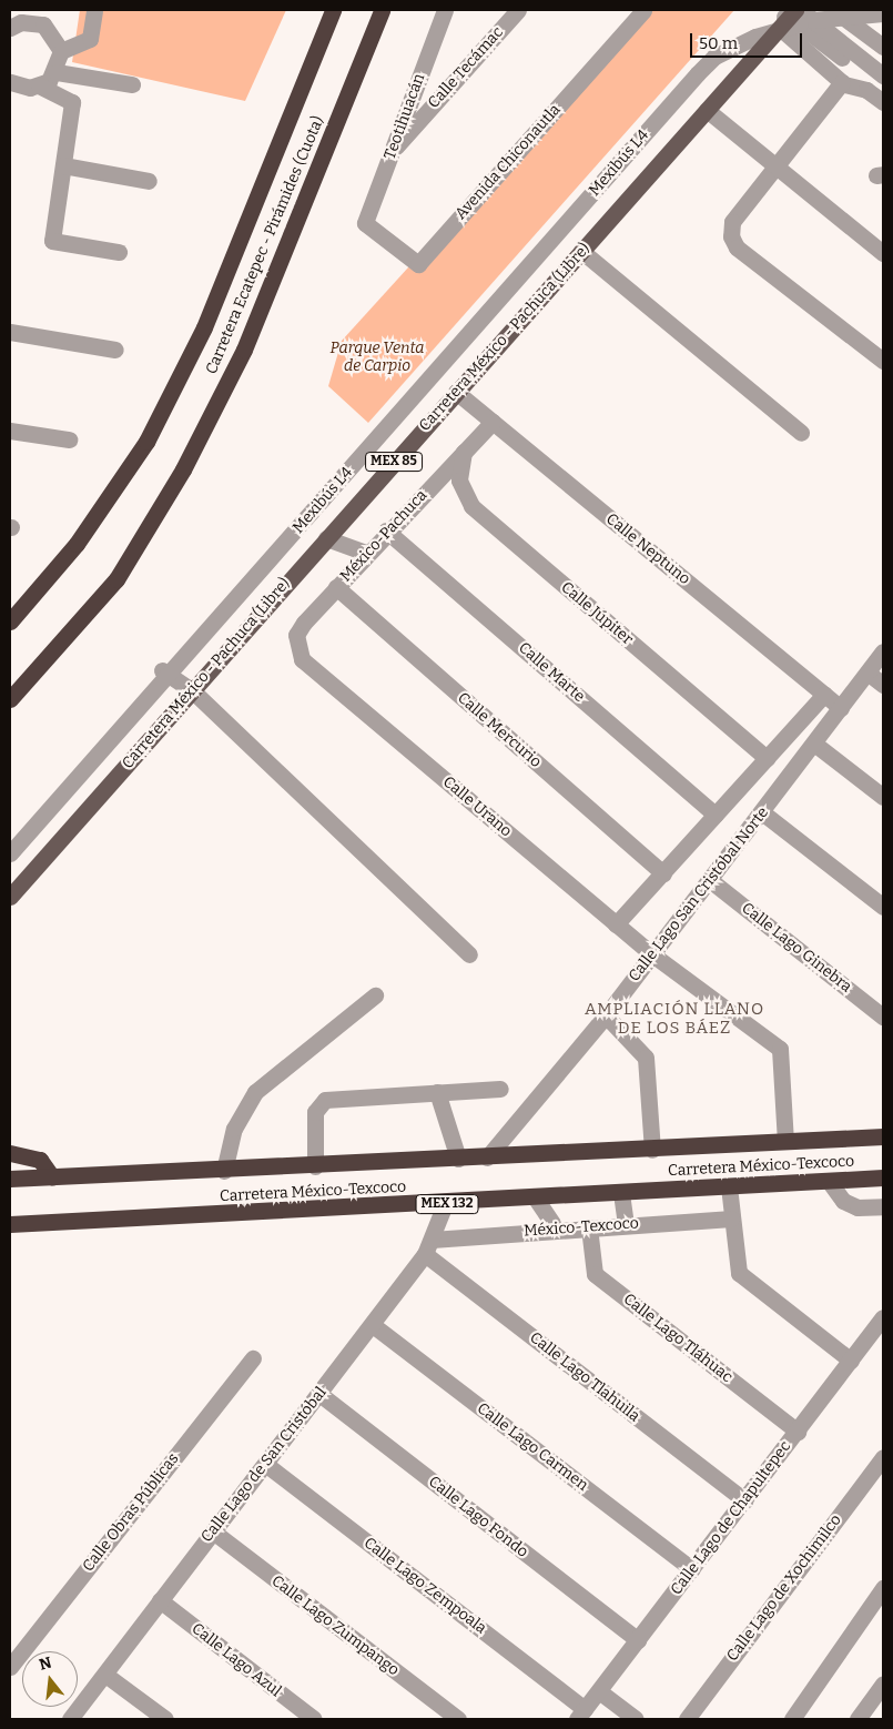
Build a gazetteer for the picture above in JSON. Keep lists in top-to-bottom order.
{
  "streets": {
    "highway": ["Carretera Ecatepec - Pirámides (Cuota)", "Carretera México-Texcoco", "MEX 132"],
    "main road": ["Carretera México - Pachuca (Libre)", "MEX 85"],
    "street": [
      "Calle Tecámac",
      "Teotihuacán",
      "Avenida Chiconautla",
      "Mexibús L4",
      "México-Pachuca",
      "Calle Neptuno",
      "Calle Júpiter",
      "Calle Marte",
      "Calle Mercurio",
      "Calle Urano",
      "Calle Lago San Cristóbal Norte",
      "Calle Lago Ginebra",
      "México-Texcoco",
      "Calle Lago Tláhuac",
      "Calle Lago Tlahuila",
      "Calle Lago Carmen",
      "Calle Lago de San Cristóbal",
      "Calle Obras Públicas",
      "Calle Lago Fondo",
      "Calle Lago de Chapultepec",
      "Calle Lago Zempoala",
      "Calle Lago de Xochimilco",
      "Calle Lago Zumpango",
      "Calle Lago Azul"
    ]
  },
  "crossings": [
    ["Calle Tecámac", "Teotihuacán"],
    ["Teotihuacán", "Avenida Chiconautla"],
    ["Mexibús L4", "Carretera México - Pachuca (Libre)"],
    ["Carretera México - Pachuca (Libre)", "Calle Neptuno"],
    ["México-Pachuca", "Calle Neptuno"],
    ["México-Pachuca", "Calle Júpiter"],
    ["México-Pachuca", "Calle Marte"],
    ["México-Pachuca", "Calle Mercurio"],
    ["México-Pachuca", "Calle Urano"],
    ["Calle Neptuno", "Calle Lago San Cristóbal Norte"],
    ["Calle Urano", "Calle Lago San Cristóbal Norte"],
    ["Calle Urano", "Carretera México-Texcoco"],
    ["Calle Lago San Cristóbal Norte", "Calle Lago Ginebra"],
    ["Calle Lago San Cristóbal Norte", "Carretera México-Texcoco"],
    ["Carretera México-Texcoco", "Calle Lago de San Cristóbal"],
    ["México-Texcoco", "Calle Lago Tláhuac"],
    ["México-Texcoco", "Calle Lago Tlahuila"],
    ["México-Texcoco", "Calle Lago de San Cristóbal"],
    ["Calle Lago Tláhuac", "Calle Lago de Chapultepec"],
    ["Calle Lago Tlahuila", "Calle Lago de San Cristóbal"],
    ["Calle Lago Tlahuila", "Calle Lago de Chapultepec"],
    ["Calle Lago Carmen", "Calle Lago de San Cristóbal"],
    ["Calle Lago Carmen", "Calle Lago de Chapultepec"],
    ["Calle Lago de San Cristóbal", "Calle Lago Fondo"],
    ["Calle Lago de San Cristóbal", "Calle Lago Zempoala"],
    ["Calle Lago de San Cristóbal", "Calle Lago Zumpango"],
    ["Calle Lago de San Cristóbal", "Calle Lago Azul"],
    ["Calle Lago Fondo", "Calle Lago de Chapultepec"],
    ["Calle Lago de Chapultepec", "Calle Lago Zempoala"]
  ],
  "districts": ["AMPLIACIÓN LLANO DE LOS BÁEZ"],
  "parks": ["Parque Venta de Carpio"],
  "scale_bar": "50 m",
  "north": "top"
}
